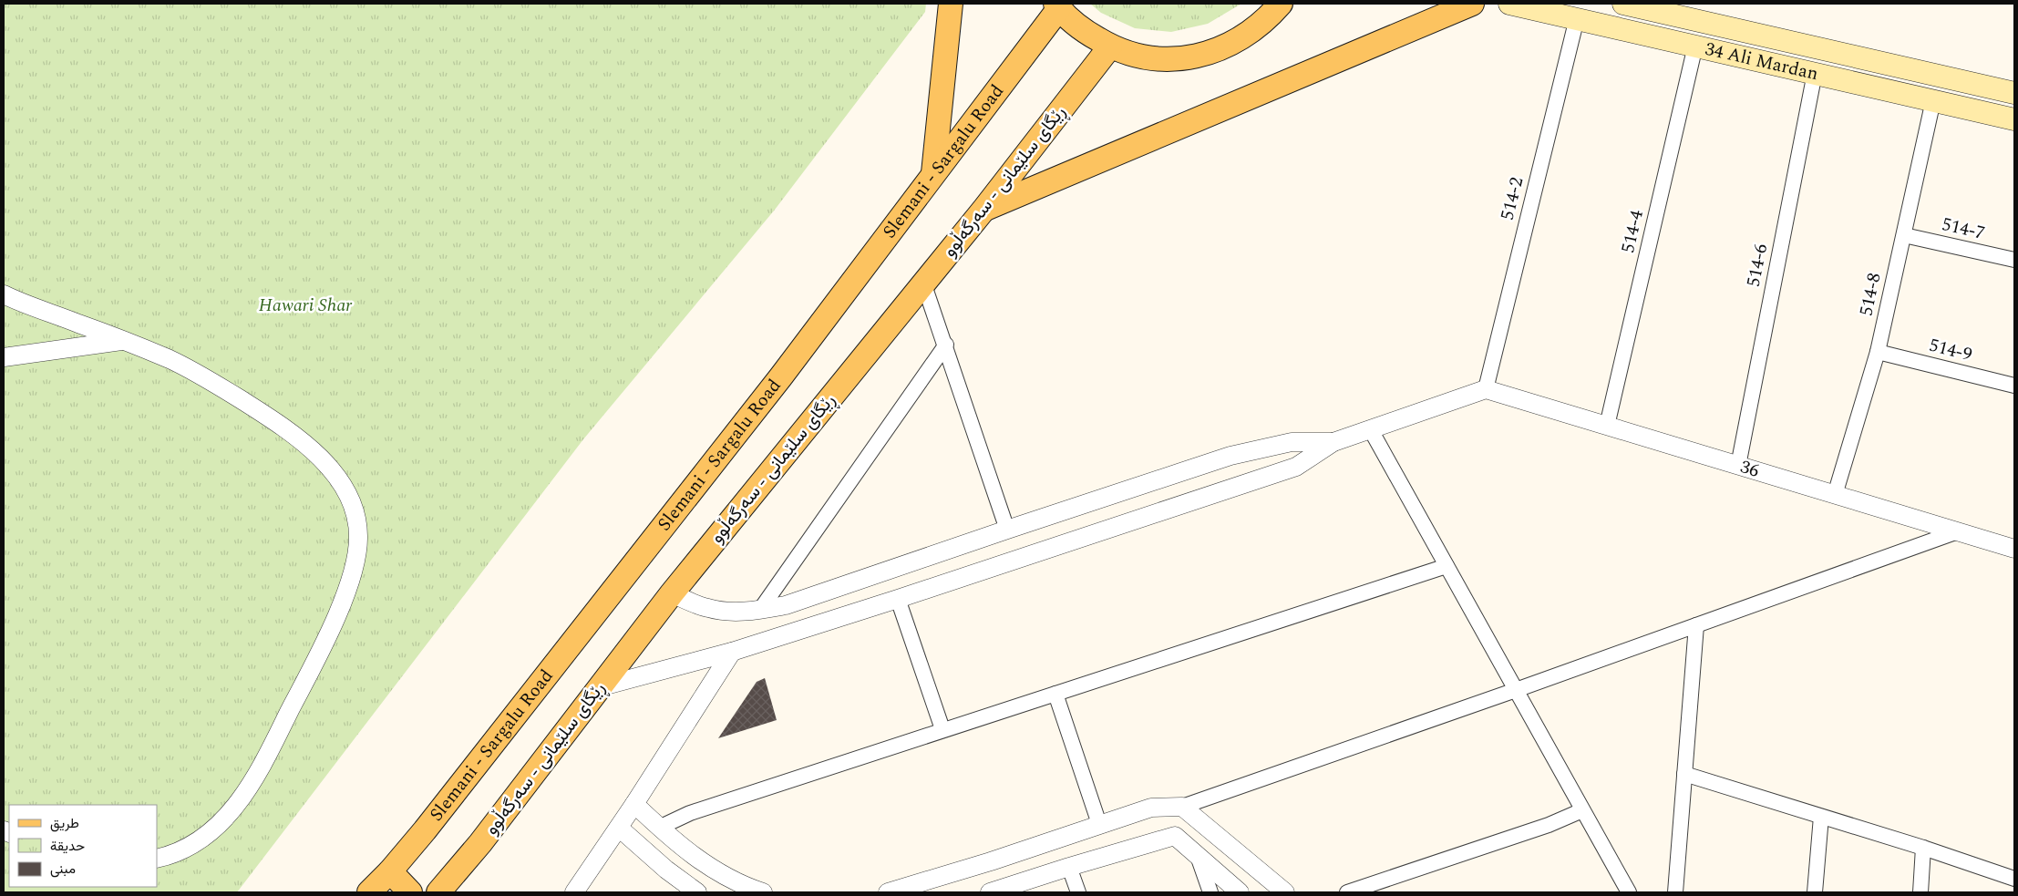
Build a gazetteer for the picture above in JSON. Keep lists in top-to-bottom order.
{
  "streets": {
    "main road": ["34 Ali Mardan", "Slemani - Sargalu Road", "ڕێگای سلێمانی - سەرگەڵوو"],
    "street": [
      "514-2",
      "514-7",
      "514-4",
      "514-6",
      "514-8",
      "514-9",
      "36"
    ]
  },
  "crossings": [
    ["34 Ali Mardan", "514-2"],
    ["34 Ali Mardan", "514-4"],
    ["34 Ali Mardan", "514-6"],
    ["34 Ali Mardan", "514-8"],
    ["514-2", "36"],
    ["514-7", "514-8"],
    ["514-4", "36"],
    ["514-6", "36"],
    ["514-8", "514-9"],
    ["514-8", "36"]
  ],
  "parks": ["Hawari Shar"],
  "legend": ["طريق", "حديقة", "مبنى"]
}
